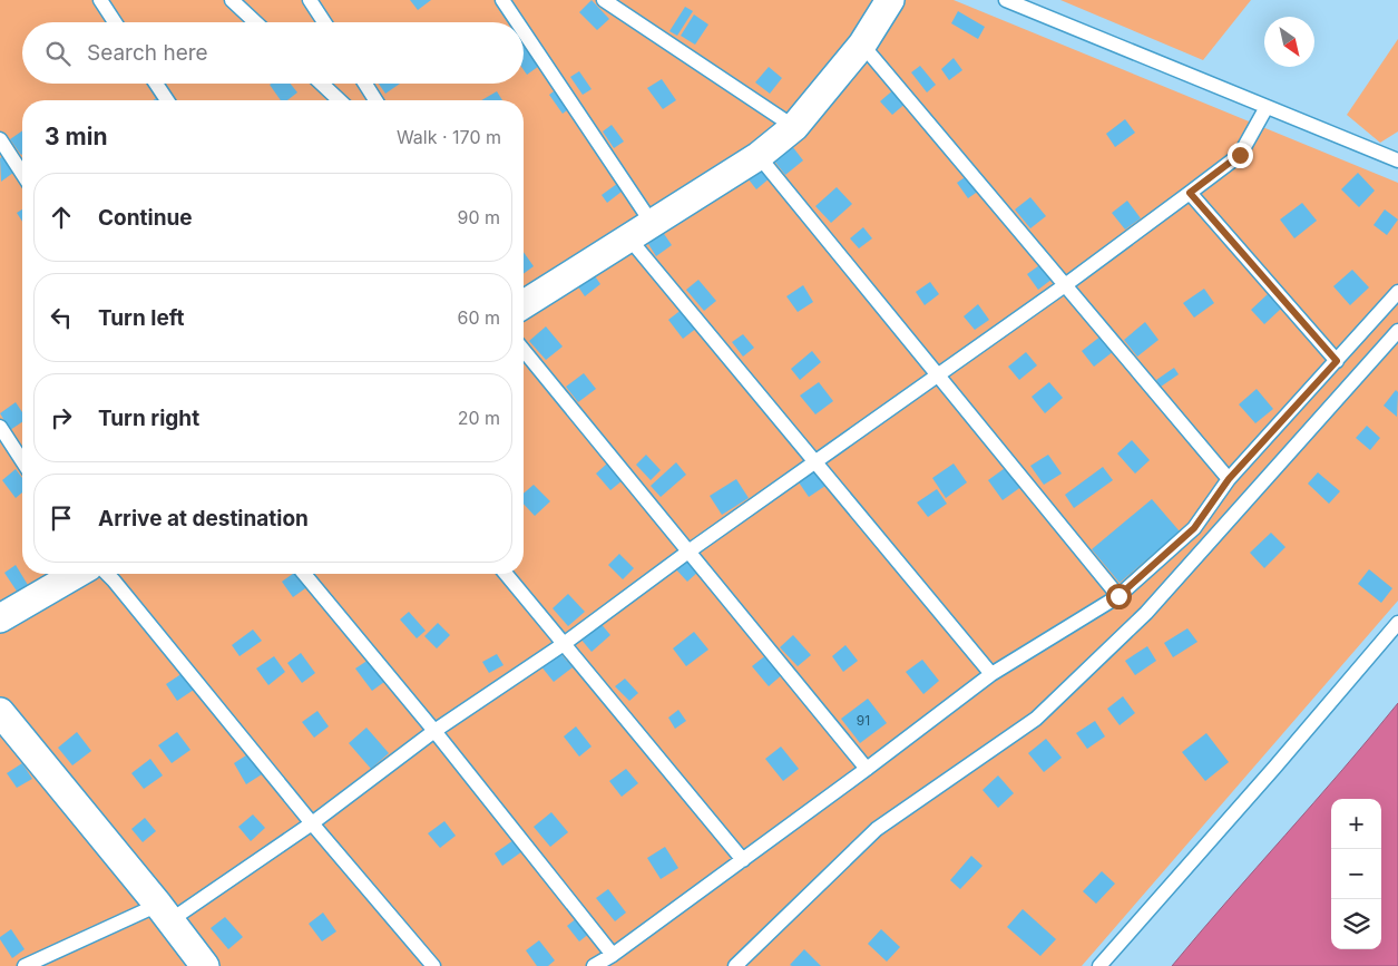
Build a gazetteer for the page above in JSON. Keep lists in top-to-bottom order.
{
  "house_numbers": ["91"],
  "north": "bottom right",
  "page": {
    "search": "Search here",
    "heading": ["3 min", "Walk · 170 m"],
    "list": [
      ["Continue", "90 m"],
      ["Turn left", "60 m"],
      ["Turn right", "20 m"],
      "Arrive at destination"
    ],
    "map_buttons": ["+", "−"]
  }
}
